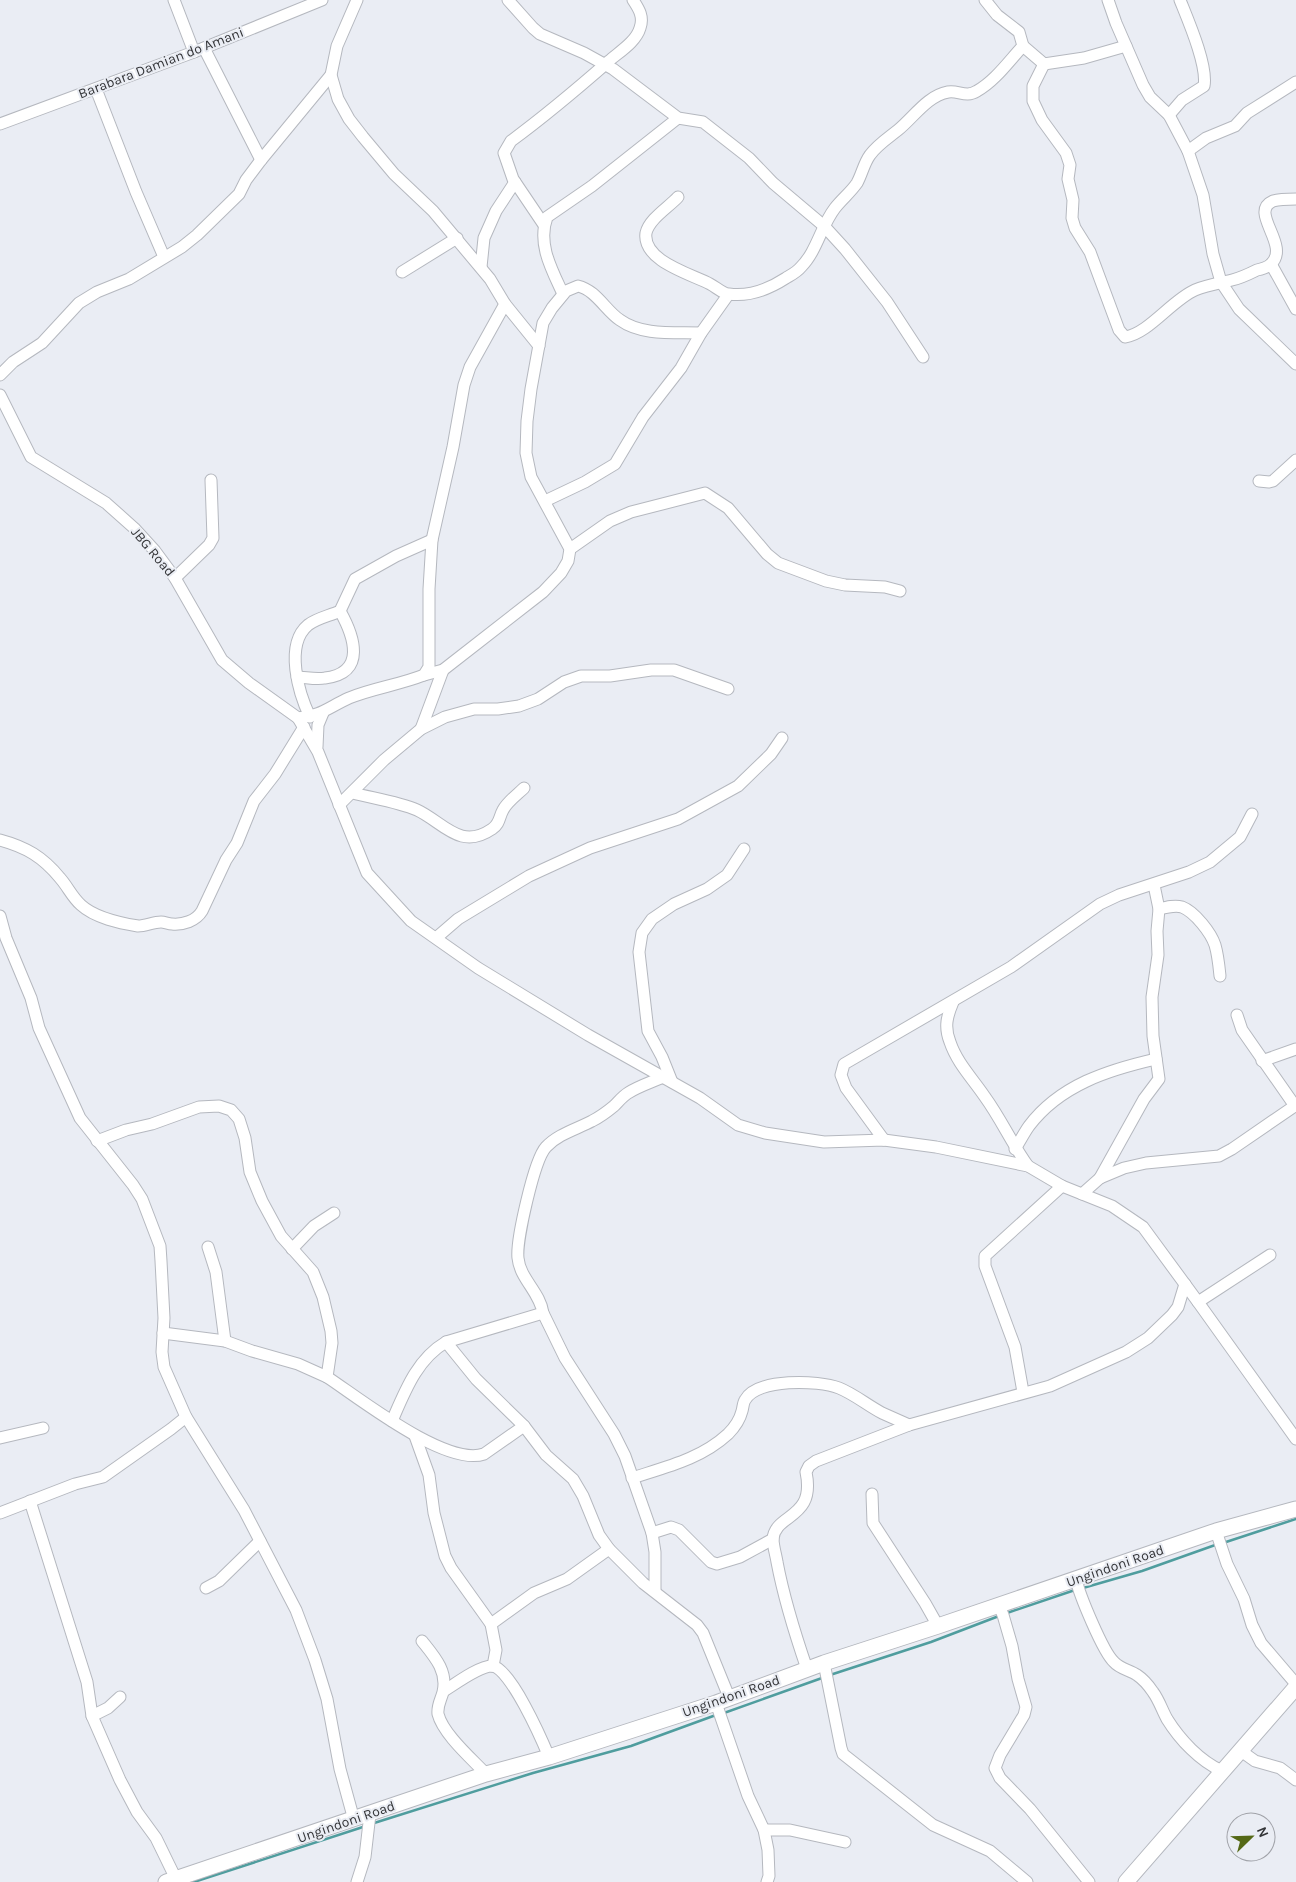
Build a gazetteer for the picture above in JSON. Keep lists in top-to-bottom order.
{
  "streets": {
    "main road": ["Ungindoni Road"],
    "street": ["Barabara Damian do Amani", "JBG Road"]
  },
  "north": "top right"
}
